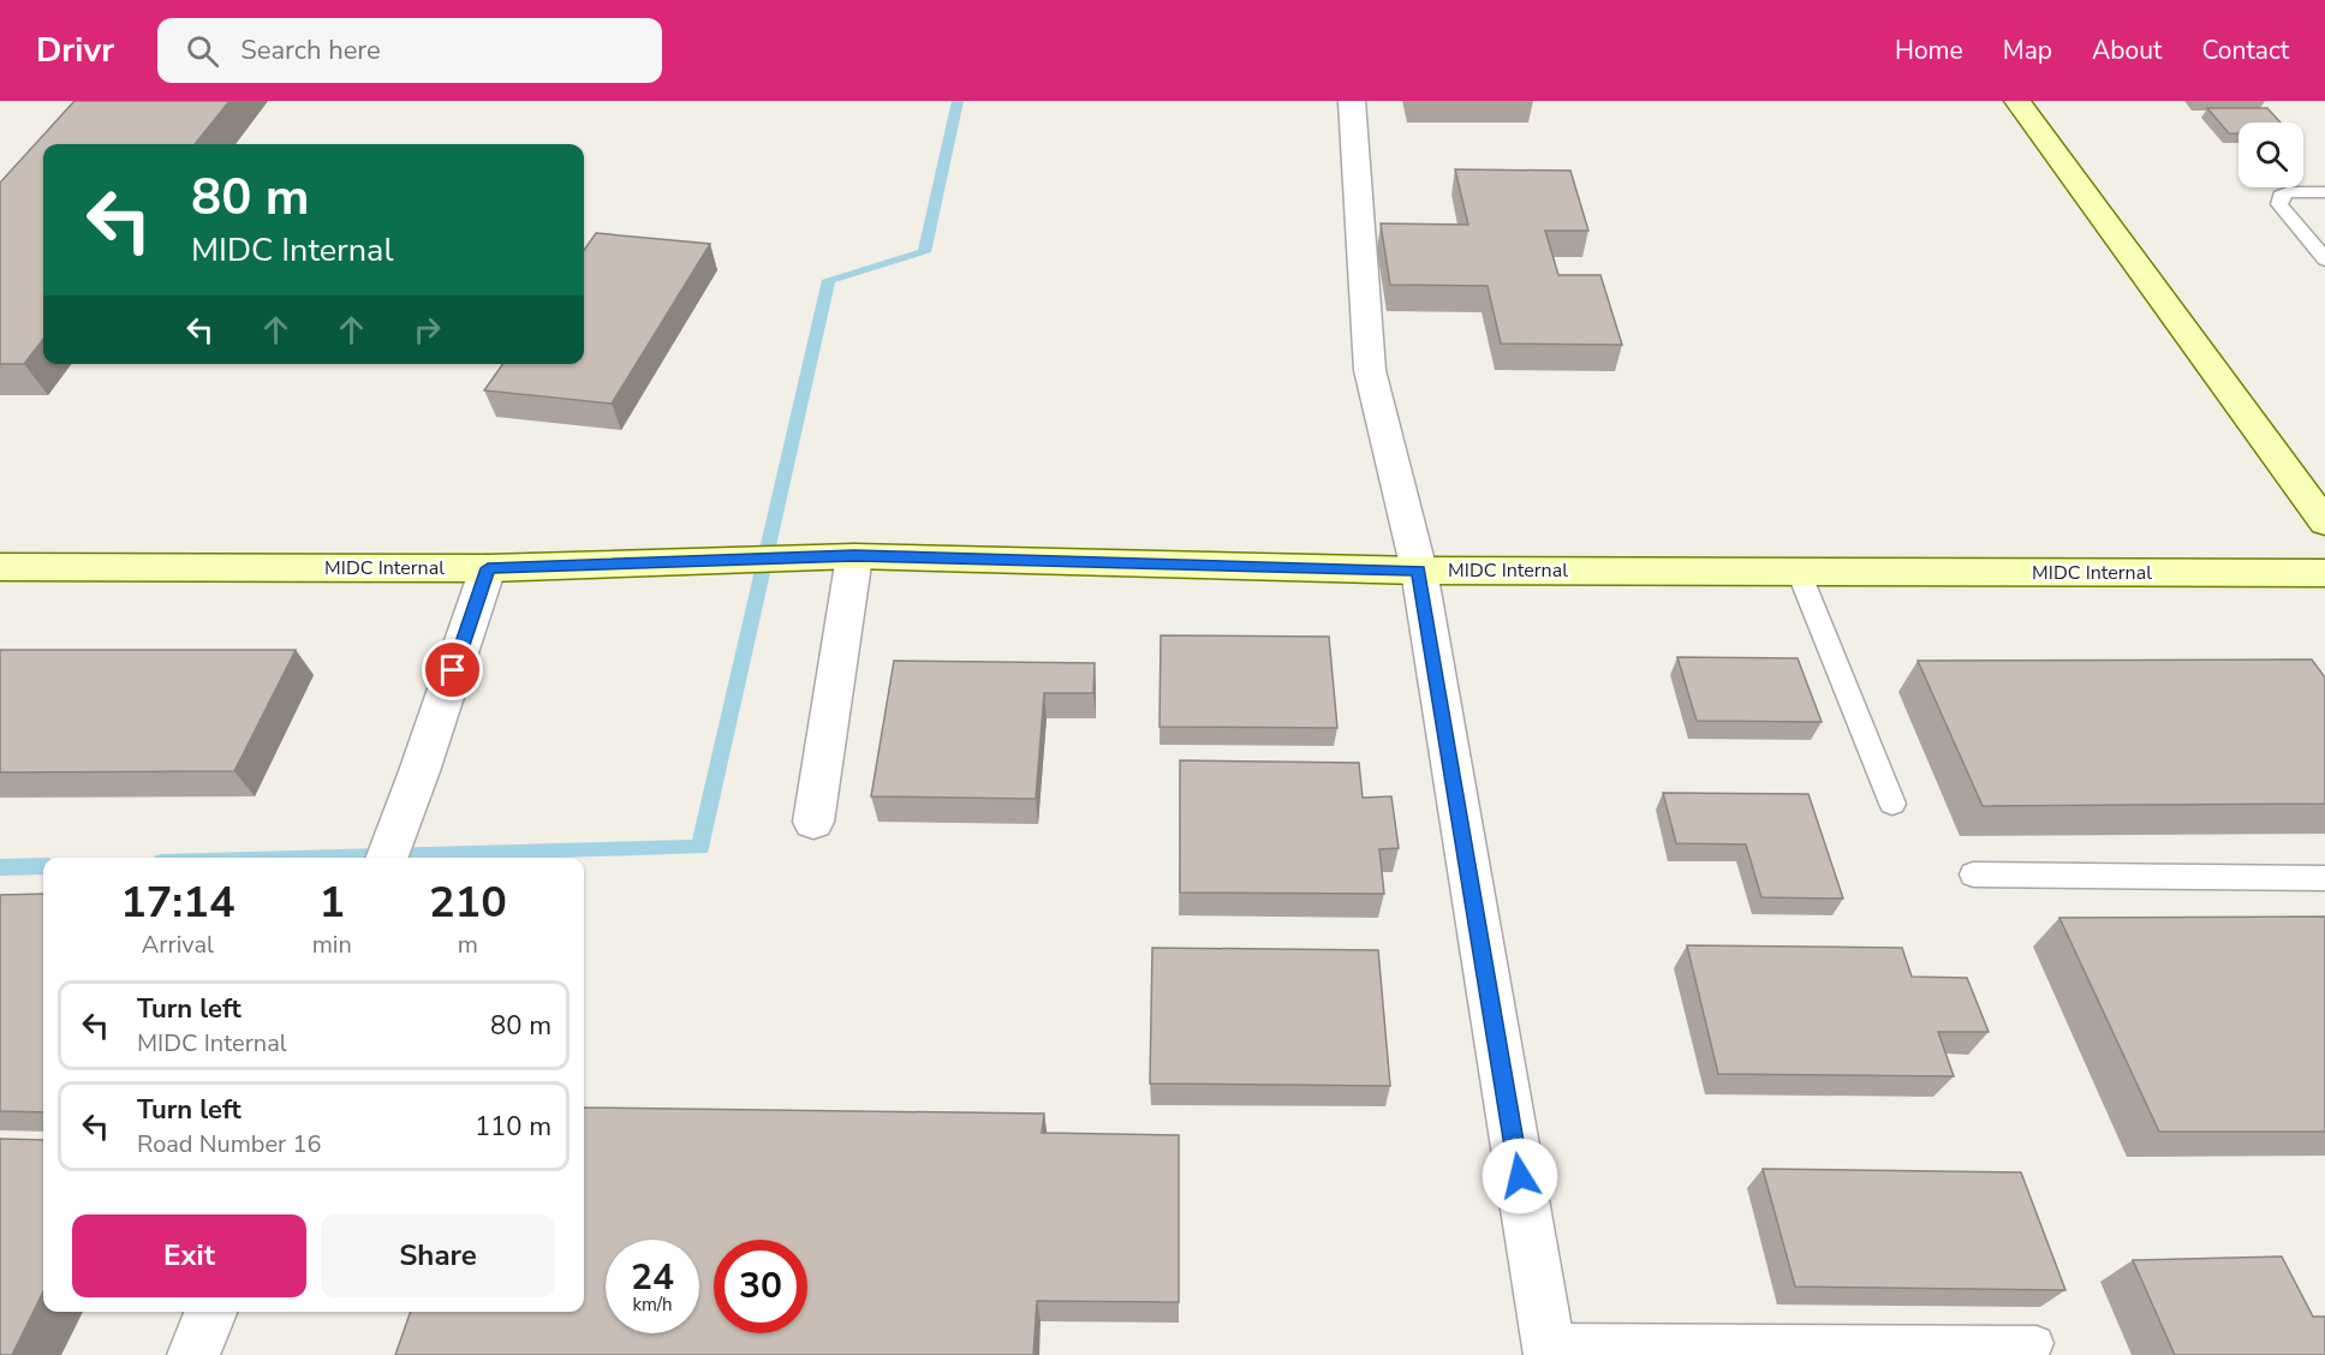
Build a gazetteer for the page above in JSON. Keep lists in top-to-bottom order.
{
  "streets": {
    "street": ["MIDC Internal"]
  },
  "page": {
    "header": "Drivr",
    "search": "Search here",
    "nav": [
      "Home",
      "Map",
      "About",
      "Contact"
    ],
    "turn": ["80 m", "MIDC Internal"],
    "eta": [
      "17:14",
      "Arrival",
      "1",
      "min",
      "210",
      "m"
    ],
    "list": [
      {
        "name": "Turn left",
        "note": "MIDC Internal",
        "value": "80 m"
      },
      {
        "name": "Turn left",
        "note": "Road Number 16",
        "value": "110 m"
      }
    ],
    "buttons": ["Exit", "Share"],
    "speed": "24 km/h",
    "limit": "30"
  }
}
